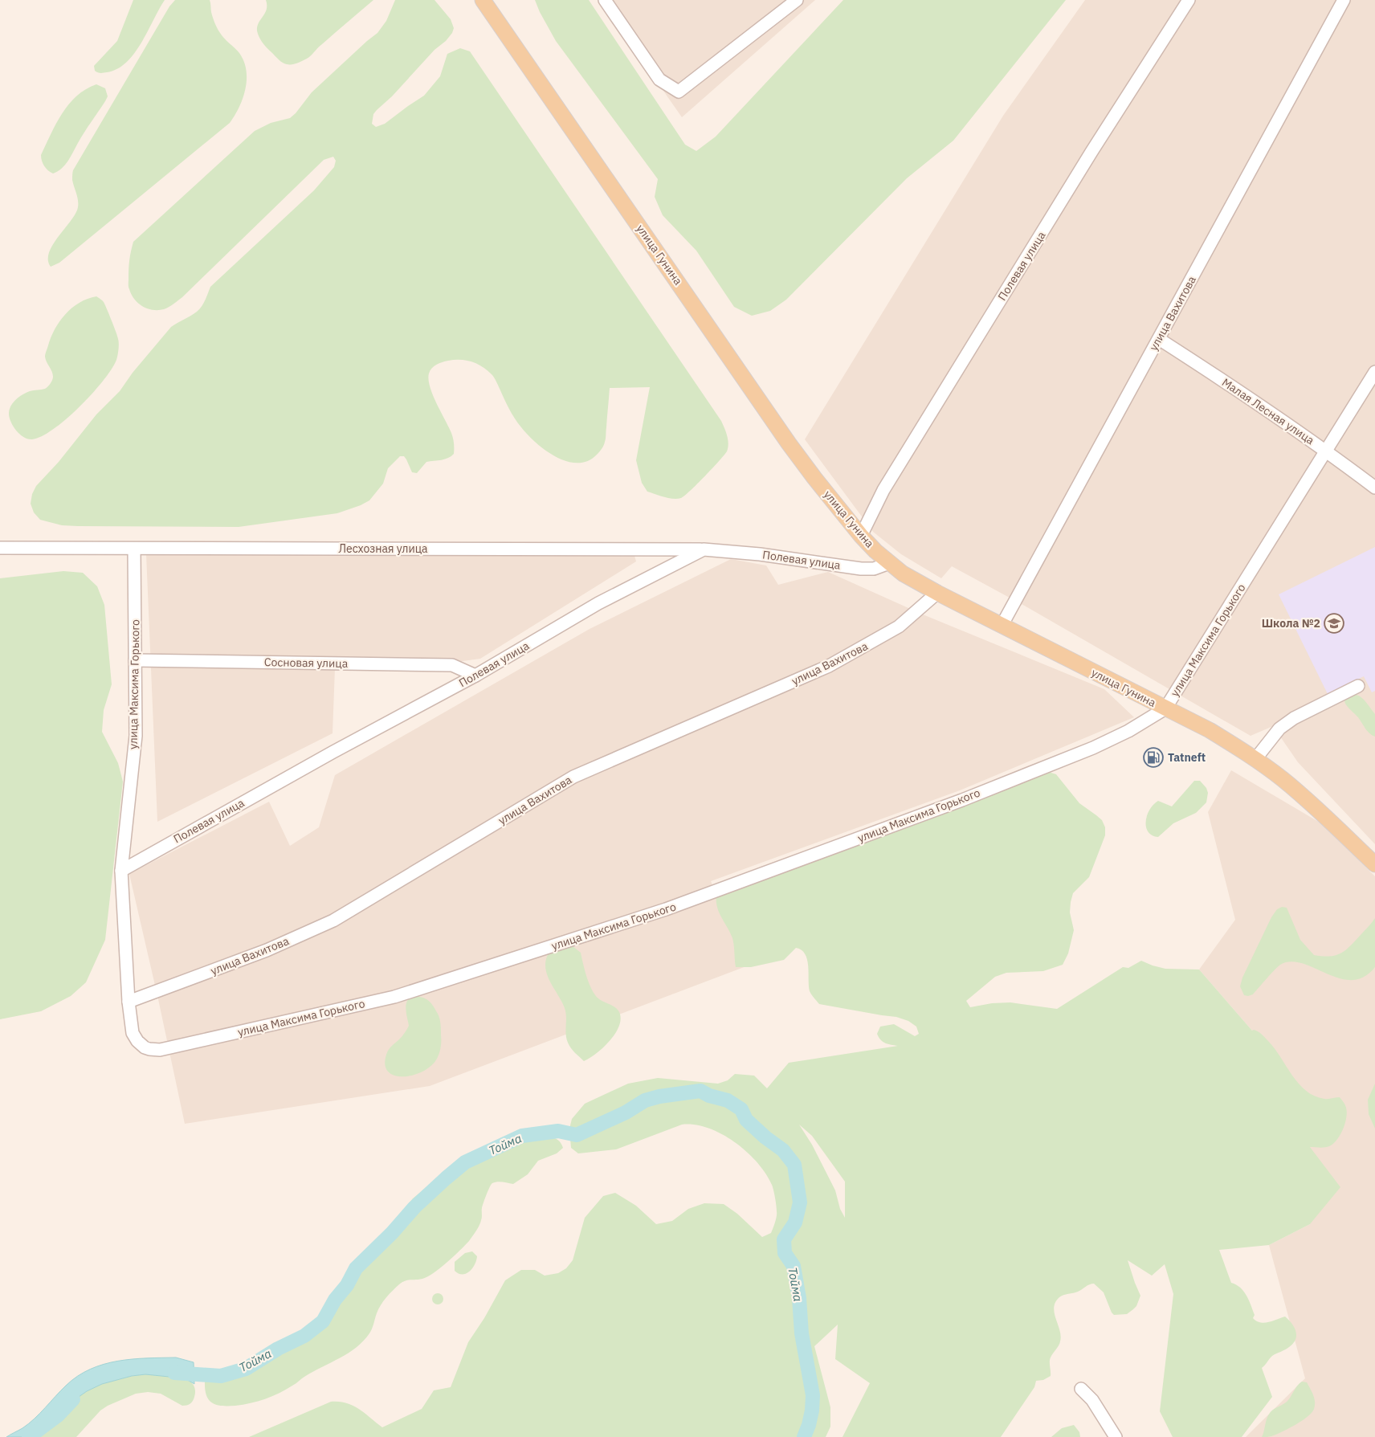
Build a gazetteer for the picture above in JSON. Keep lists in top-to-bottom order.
{
  "streets": {
    "main road": ["улица Гунина"],
    "street": [
      "Полевая улица",
      "улица Вахитова",
      "Малая Лесная улица",
      "Лесхозная улица",
      "улица Максима Горького",
      "Сосновая улица"
    ]
  },
  "crossings": [
    ["улица Гунина", "Полевая улица"],
    ["улица Гунина", "улица Вахитова"],
    ["улица Гунина", "улица Максима Горького"],
    ["Полевая улица", "Лесхозная улица"],
    ["Полевая улица", "улица Максима Горького"],
    ["Полевая улица", "Сосновая улица"],
    ["улица Вахитова", "Малая Лесная улица"],
    ["улица Вахитова", "улица Максима Горького"],
    ["Малая Лесная улица", "улица Максима Горького"],
    ["Лесхозная улица", "улица Максима Горького"],
    ["улица Максима Горького", "Сосновая улица"]
  ],
  "water": ["Тойма"],
  "places": {
    "school or university": ["Школа №2"],
    "fuel station": ["Tatneft"]
  }
}
